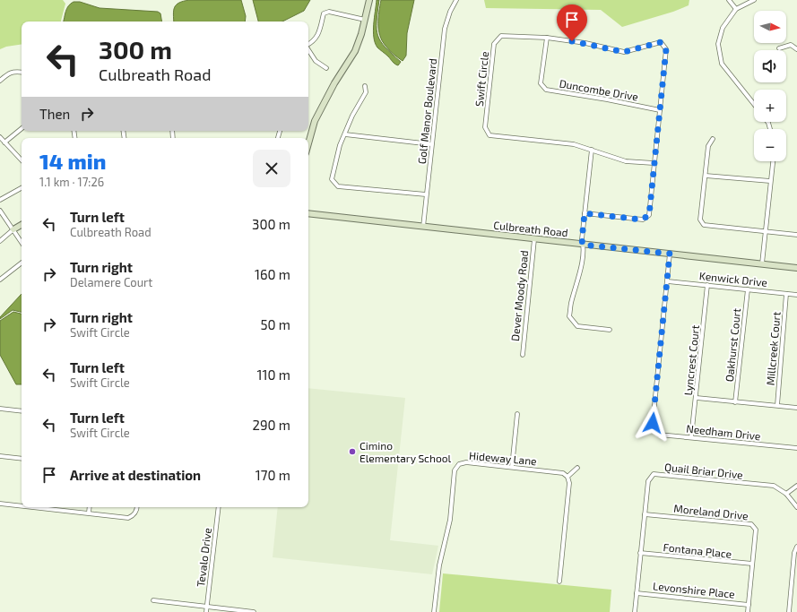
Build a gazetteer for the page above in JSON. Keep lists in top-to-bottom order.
{
  "streets": {
    "street": [
      "Swift Circle",
      "Duncombe Drive",
      "Golf Manor Boulevard",
      "Culbreath Road",
      "Kenwick Drive",
      "Dever Moody Road",
      "Oakhurst Court",
      "Millcreek Court",
      "Lyncrest Court",
      "Needham Drive",
      "Hideway Lane",
      "Quail Briar Drive",
      "Moreland Drive",
      "Fontana Place",
      "Tevalo Drive",
      "Levonshire Place"
    ]
  },
  "crossings": [
    ["Swift Circle", "Duncombe Drive"],
    ["Golf Manor Boulevard", "Culbreath Road"],
    ["Culbreath Road", "Dever Moody Road"],
    ["Culbreath Road", "Needham Drive"],
    ["Kenwick Drive", "Oakhurst Court"],
    ["Kenwick Drive", "Millcreek Court"],
    ["Kenwick Drive", "Lyncrest Court"],
    ["Kenwick Drive", "Needham Drive"],
    ["Lyncrest Court", "Needham Drive"],
    ["Quail Briar Drive", "Moreland Drive"],
    ["Quail Briar Drive", "Fontana Place"],
    ["Quail Briar Drive", "Levonshire Place"],
    ["Moreland Drive", "Fontana Place"],
    ["Moreland Drive", "Levonshire Place"]
  ],
  "places": ["Cimino Elementary School"],
  "north": "right",
  "page": {
    "map_buttons": ["+", "−"],
    "turn": ["300 m", "Culbreath Road"],
    "then": "Then",
    "heading": ["14 min", "1.1 km · 17:26"],
    "list": [
      {
        "name": "Turn left",
        "note": "Culbreath Road",
        "value": "300 m"
      },
      {
        "name": "Turn right",
        "note": "Delamere Court",
        "value": "160 m"
      },
      {
        "name": "Turn right",
        "note": "Swift Circle",
        "value": "50 m"
      },
      {
        "name": "Turn left",
        "note": "Swift Circle",
        "value": "110 m"
      },
      {
        "name": "Turn left",
        "note": "Swift Circle",
        "value": "290 m"
      },
      {
        "name": "Arrive at destination",
        "value": "170 m"
      }
    ]
  }
}
